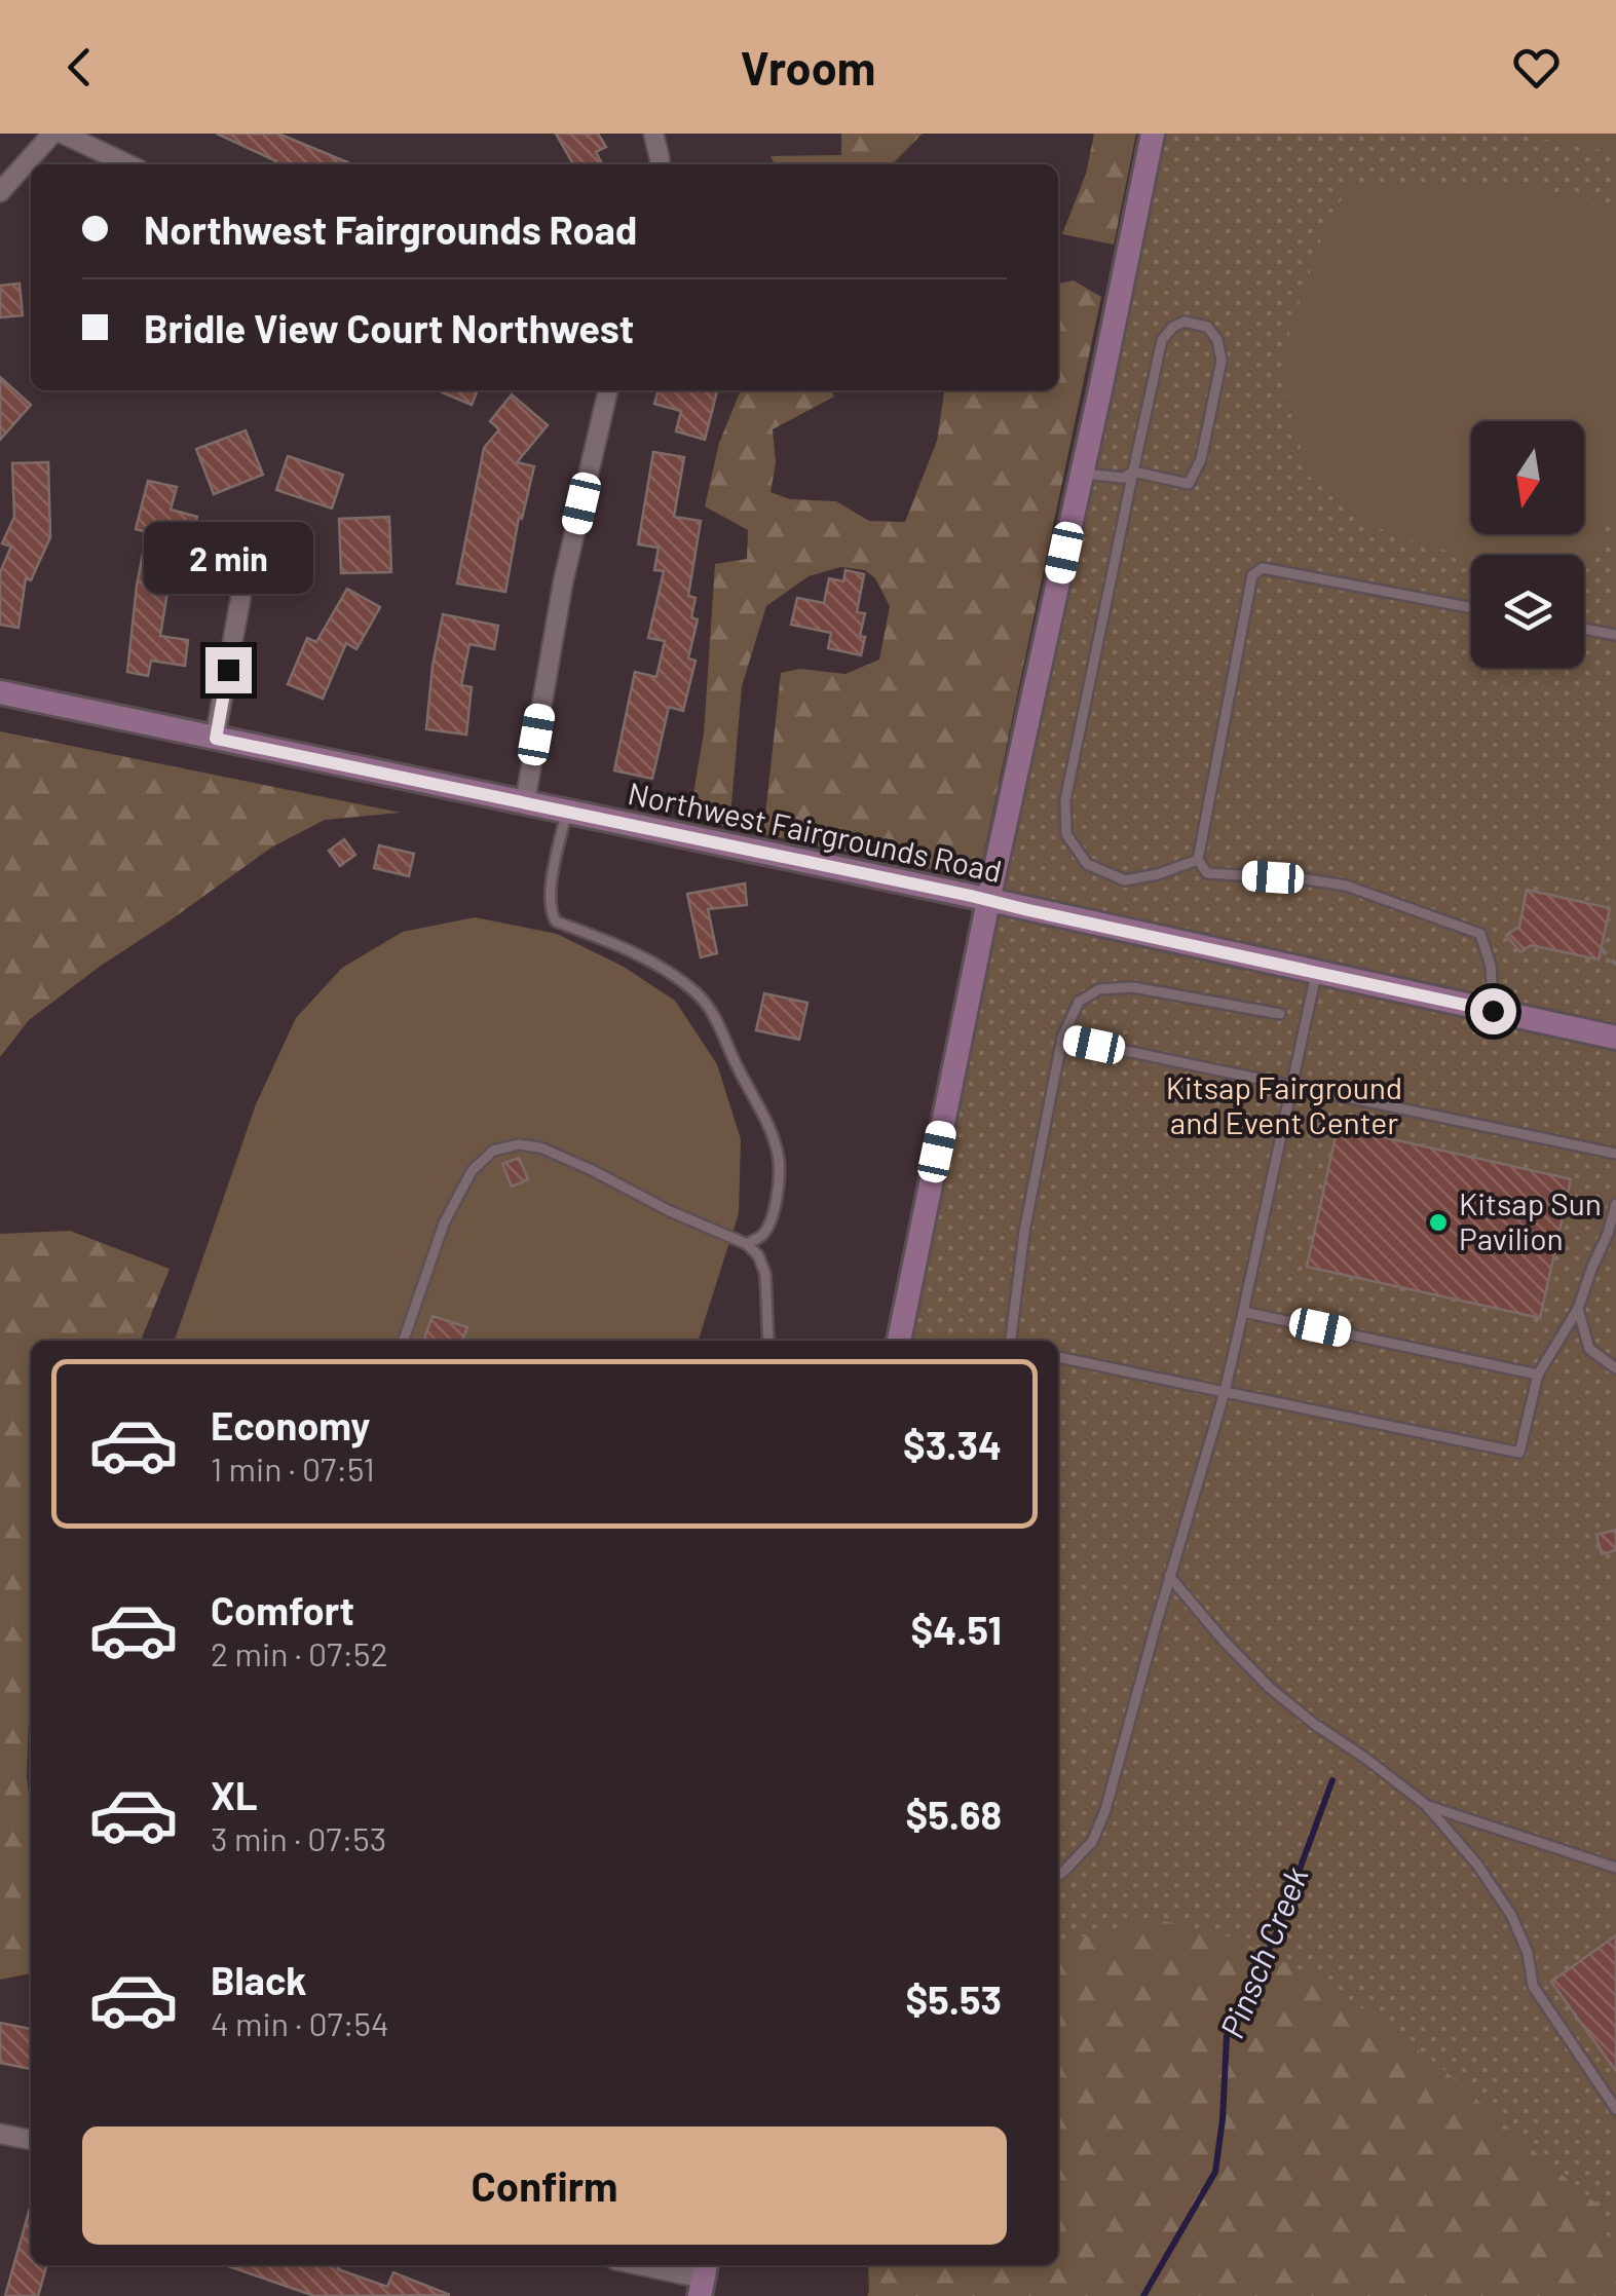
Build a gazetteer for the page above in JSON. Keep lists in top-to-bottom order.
{
  "streets": {
    "main road": ["Northwest Fairgrounds Road"]
  },
  "water": ["Pinsch Creek"],
  "parks": ["Kitsap Fairground and Event Center"],
  "places": ["Kitsap Sun Pavilion"],
  "north": "bottom",
  "page": {
    "header": "Vroom",
    "banner": ["Northwest Fairgrounds Road", "Bridle View Court Northwest"],
    "bubble": "2 min",
    "list": [
      {
        "name": "Economy",
        "note": "1 min · 07:51",
        "value": "$3.34"
      },
      {
        "name": "Comfort",
        "note": "2 min · 07:52",
        "value": "$4.51"
      },
      {
        "name": "XL",
        "note": "3 min · 07:53",
        "value": "$5.68"
      },
      {
        "name": "Black",
        "note": "4 min · 07:54",
        "value": "$5.53"
      }
    ],
    "buttons": "Confirm"
  }
}
